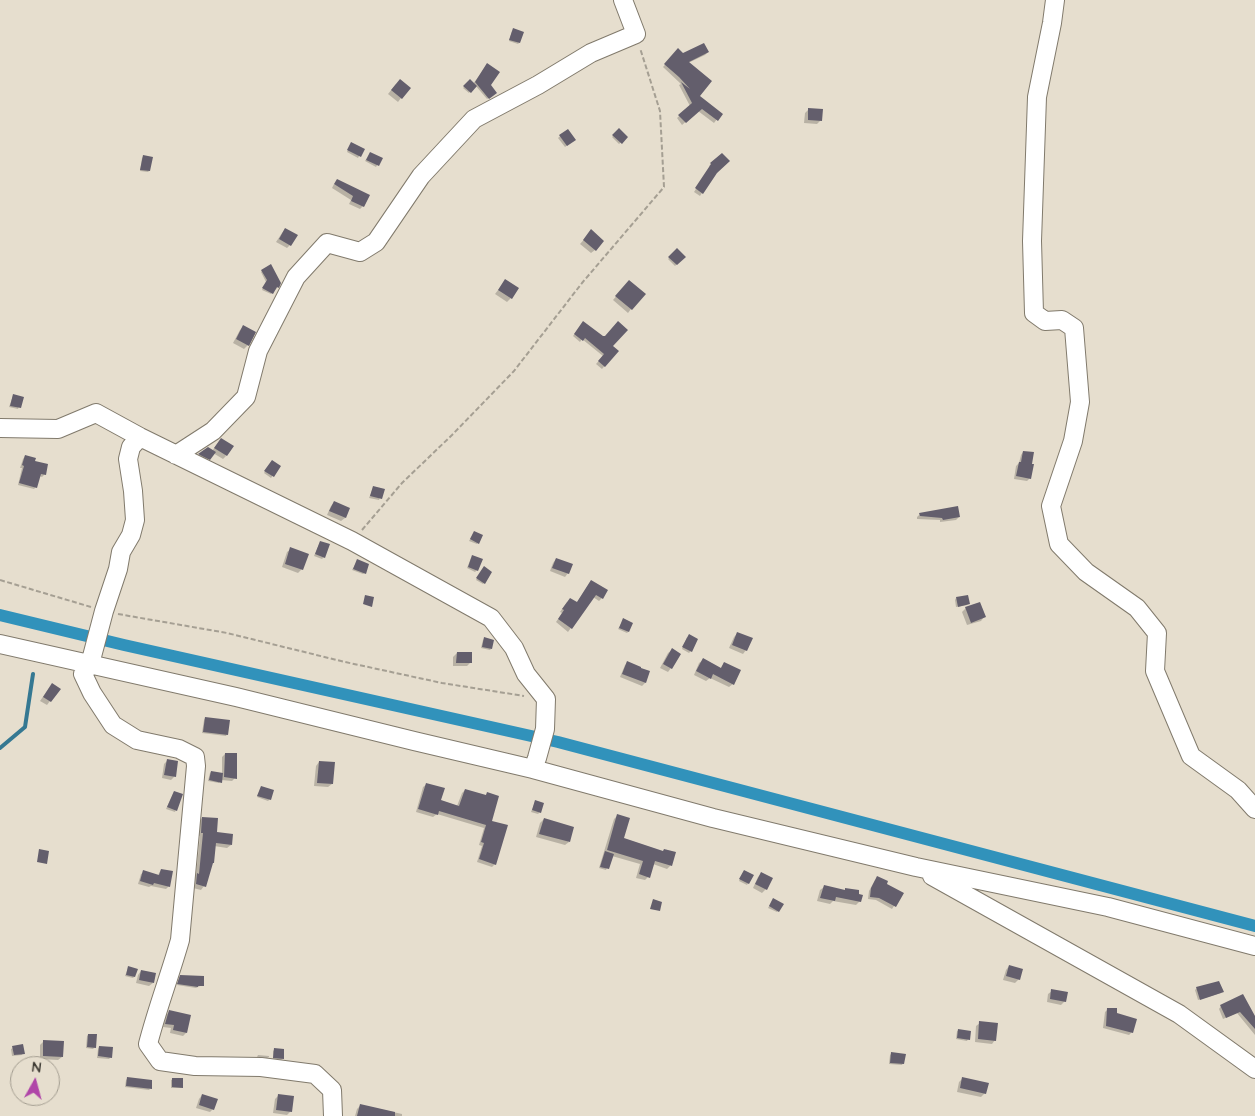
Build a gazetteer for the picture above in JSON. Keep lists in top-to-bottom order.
{
  "north": "top"
}
